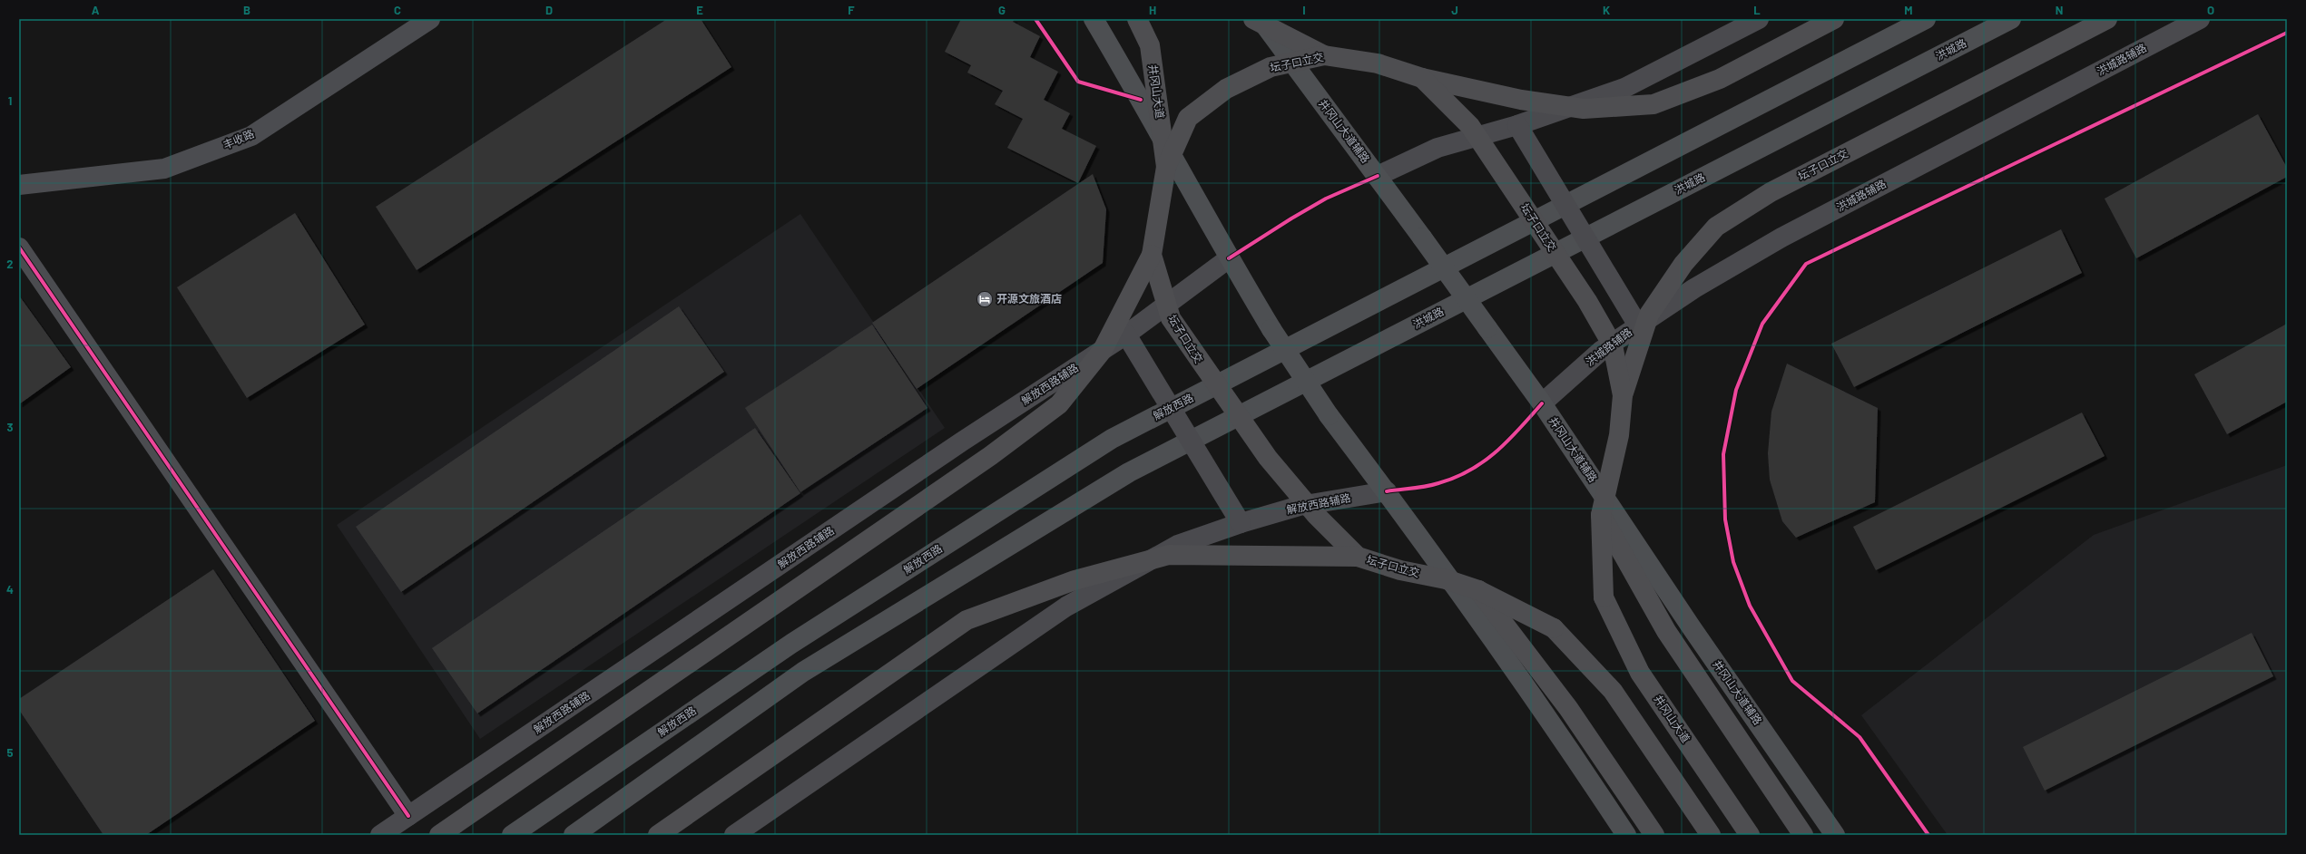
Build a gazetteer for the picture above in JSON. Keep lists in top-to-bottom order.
{
  "streets": {
    "highway": ["坛子口立交", "井冈山大道"],
    "main road": [
      "洪城路",
      "洪城路辅路",
      "井冈山大道辅路",
      "解放西路辅路",
      "解放西路"
    ],
    "street": ["丰收路"]
  },
  "crossings": [
    ["洪城路辅路", "井冈山大道辅路"],
    ["坛子口立交", "井冈山大道"]
  ],
  "places": {
    "hotel": ["开源文旅酒店"]
  },
  "grid": {
    "columns": [
      "A",
      "B",
      "C",
      "D",
      "E",
      "F",
      "G",
      "H",
      "I",
      "J",
      "K",
      "L",
      "M",
      "N",
      "O"
    ],
    "rows": [
      "1",
      "2",
      "3",
      "4",
      "5"
    ]
  }
}
